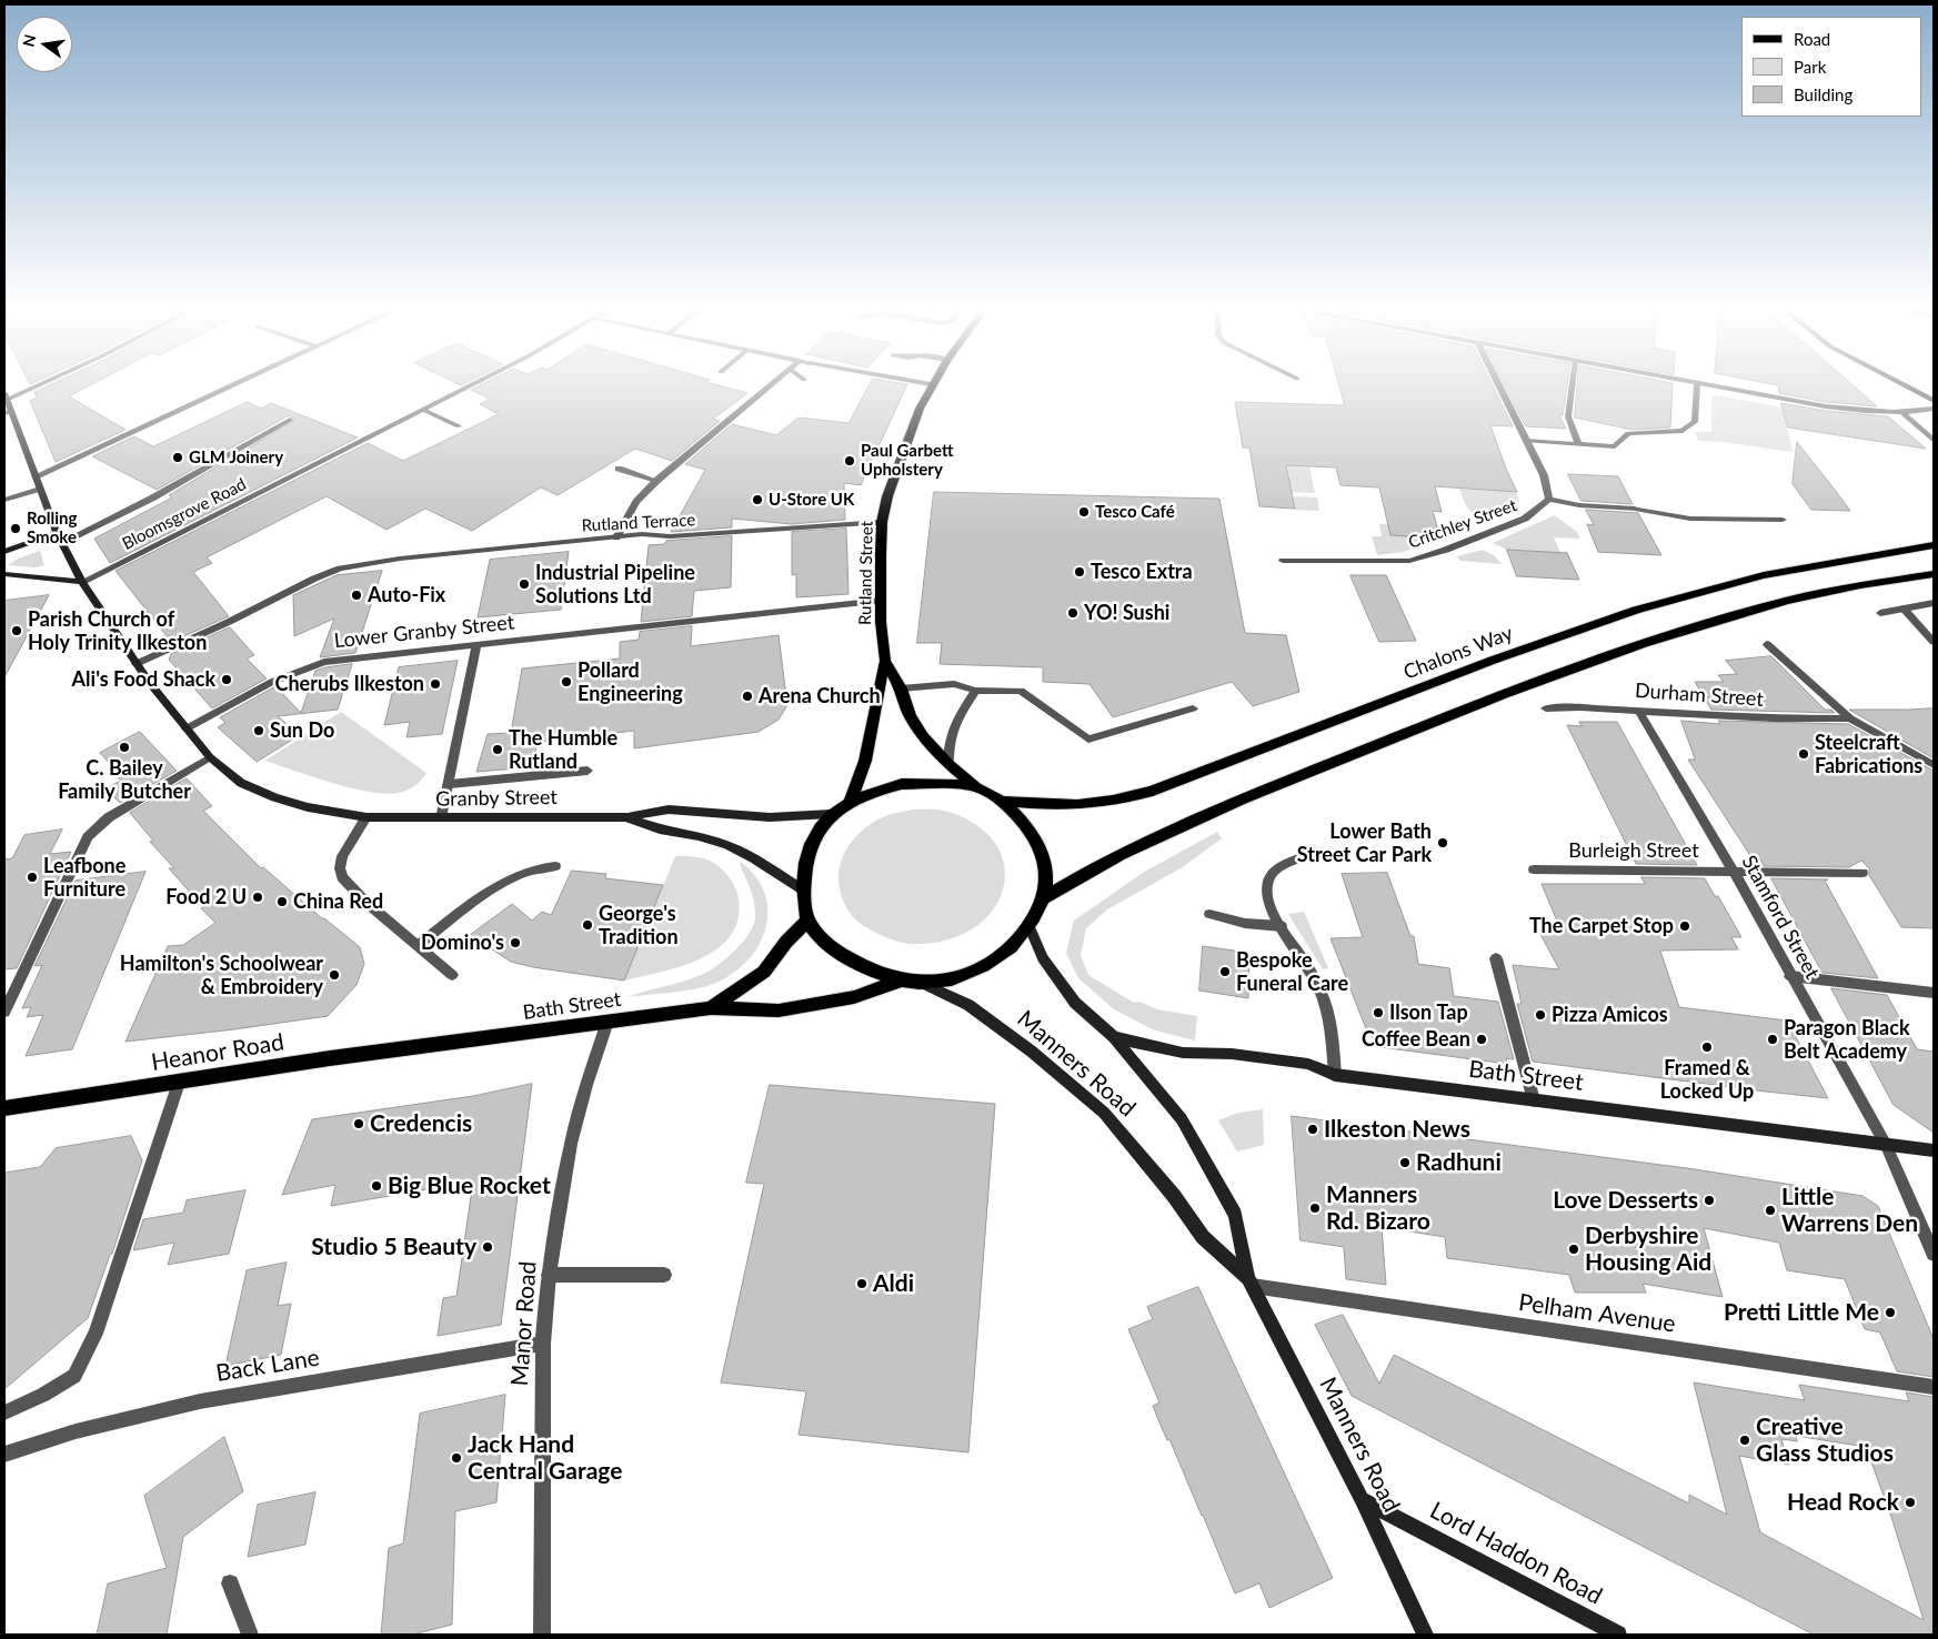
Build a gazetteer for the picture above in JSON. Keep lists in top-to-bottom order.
{
  "streets": {
    "main road": [
      "Rutland Street",
      "Chalons Way",
      "Bath Street",
      "Heanor Road"
    ],
    "street": [
      "Bloomsgrove Road",
      "Rutland Terrace",
      "Critchley Street",
      "Lower Granby Street",
      "Durham Street",
      "Granby Street",
      "Burleigh Street",
      "Stamford Street",
      "Manners Road",
      "Pelham Avenue",
      "Manor Road",
      "Back Lane",
      "Lord Haddon Road"
    ]
  },
  "crossings": [
    ["Bloomsgrove Road", "Granby Street"],
    ["Rutland Terrace", "Rutland Street"],
    ["Rutland Terrace", "Granby Street"],
    ["Rutland Street", "Lower Granby Street"],
    ["Lower Granby Street", "Granby Street"],
    ["Durham Street", "Stamford Street"],
    ["Burleigh Street", "Stamford Street"],
    ["Stamford Street", "Bath Street"],
    ["Bath Street", "Heanor Road"],
    ["Bath Street", "Manners Road"],
    ["Bath Street", "Manor Road"],
    ["Manners Road", "Pelham Avenue"],
    ["Manners Road", "Lord Haddon Road"],
    ["Manor Road", "Back Lane"]
  ],
  "places": [
    "GLM Joinery",
    "Paul Garbett Upholstery",
    "U-Store UK",
    "Tesco Café",
    "Rolling Smoke",
    "Tesco Extra",
    "Industrial Pipeline Solutions Ltd",
    "Auto-Fix",
    "YO! Sushi",
    "Parish Church of Holy Trinity Ilkeston",
    "Ali's Food Shack",
    "Pollard Engineering",
    "Cherubs Ilkeston",
    "Arena Church",
    "Sun Do",
    "C. Bailey Family Butcher",
    "The Humble Rutland",
    "Steelcraft Fabrications",
    "Lower Bath Street Car Park",
    "Leafbone Furniture",
    "Food 2 U",
    "China Red",
    "George's Tradition",
    "The Carpet Stop",
    "Domino's",
    "Bespoke Funeral Care",
    "Hamilton's Schoolwear & Embroidery",
    "Ilson Tap",
    "Pizza Amicos",
    "Coffee Bean",
    "Paragon Black Belt Academy",
    "Framed & Locked Up",
    "Credencis",
    "Ilkeston News",
    "Radhuni",
    "Big Blue Rocket",
    "Love Desserts",
    "Manners Rd. Bizaro",
    "Little Warrens Den",
    "Studio 5 Beauty",
    "Derbyshire Housing Aid",
    "Aldi",
    "Pretti Little Me",
    "Creative Glass Studios",
    "Jack Hand Central Garage",
    "Head Rock"
  ],
  "legend": ["Road", "Park", "Building"],
  "north": "left"
}
